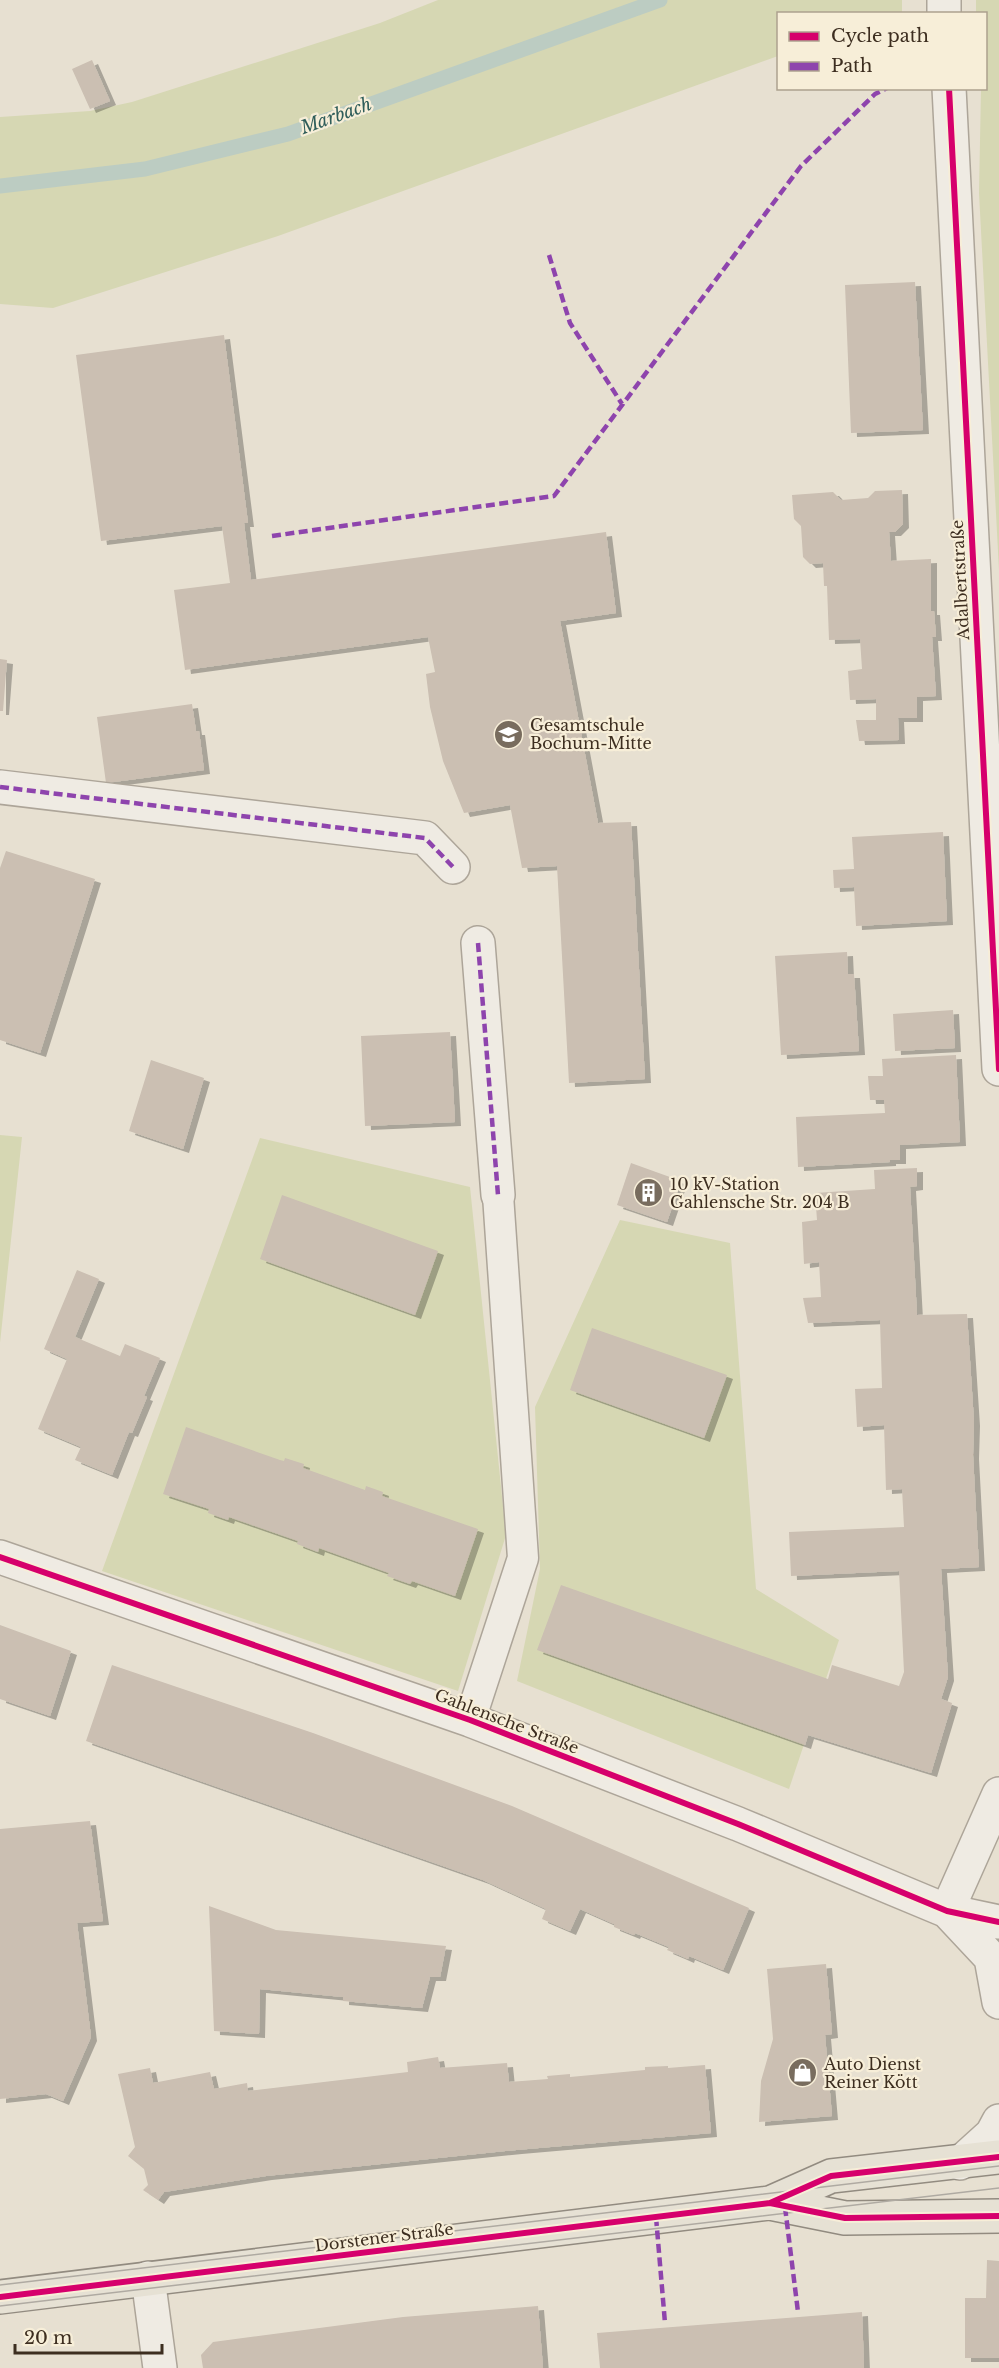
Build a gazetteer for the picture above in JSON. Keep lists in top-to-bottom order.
{
  "streets": {
    "main road": ["Dorstener Straße"],
    "street": ["Adalbertstraße", "Gahlensche Straße"]
  },
  "water": ["Marbach"],
  "places": {
    "school or university": ["Gesamtschule Bochum-Mitte"],
    "building": ["10 kV-Station Gahlensche Str. 204 B"],
    "shop": ["Auto Dienst Reiner Kött"]
  },
  "legend": ["Cycle path", "Path"],
  "scale_bar": "20 m"
}
